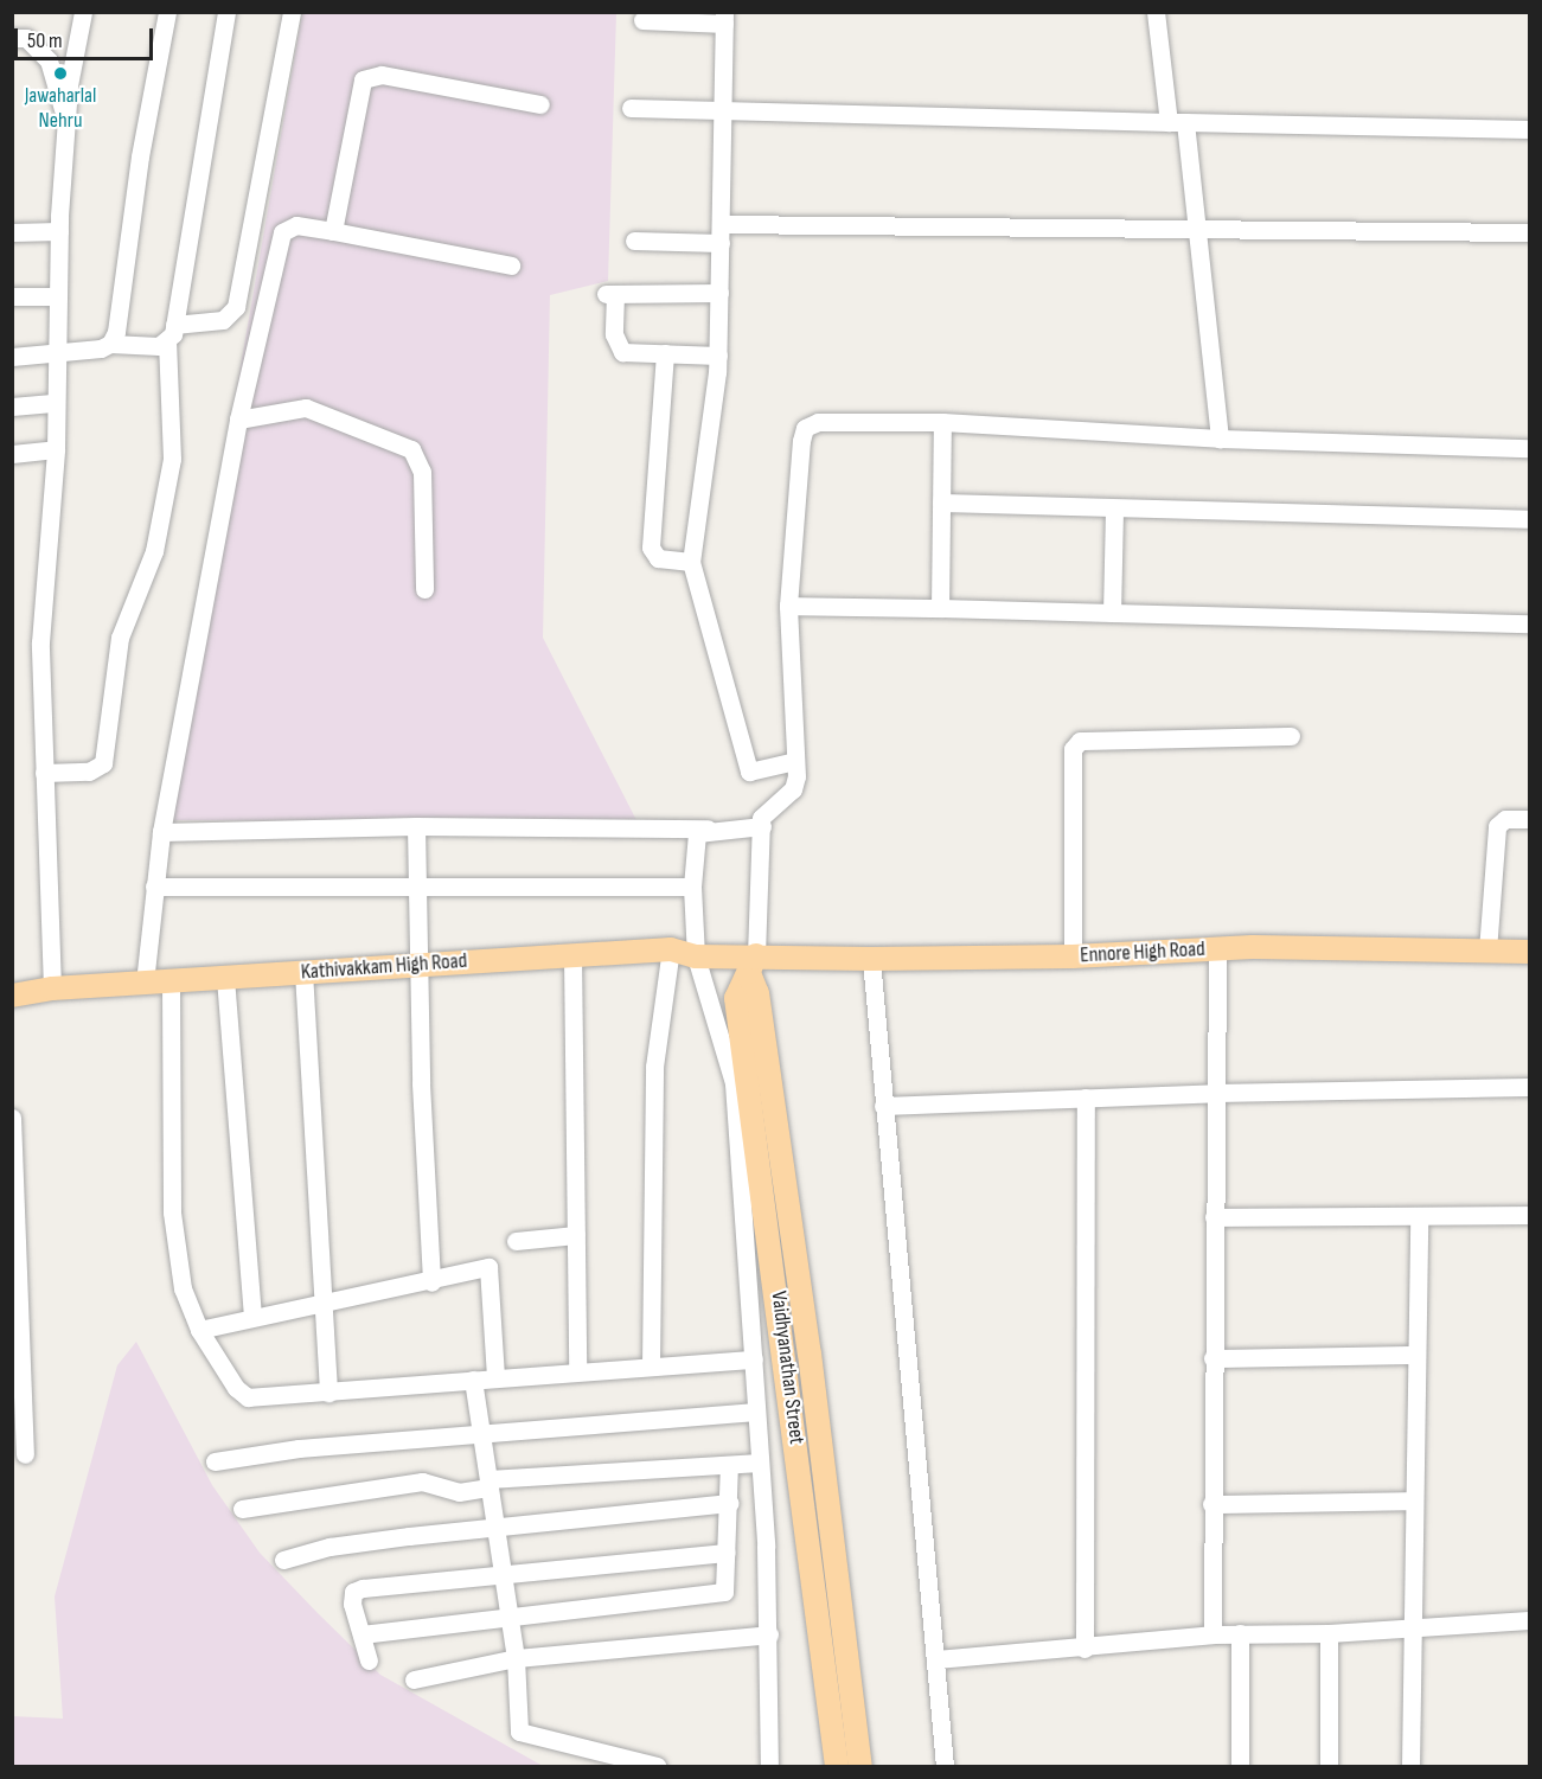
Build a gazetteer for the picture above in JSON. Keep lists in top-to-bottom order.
{
  "streets": {
    "main road": ["Ennore High Road", "Kathivakkam High Road", "Vaidhyanathan Street"]
  },
  "crossings": [
    ["Ennore High Road", "Kathivakkam High Road"],
    ["Ennore High Road", "Vaidhyanathan Street"],
    ["Kathivakkam High Road", "Vaidhyanathan Street"]
  ],
  "places": ["Jawaharlal Nehru"],
  "scale_bar": "50 m"
}
